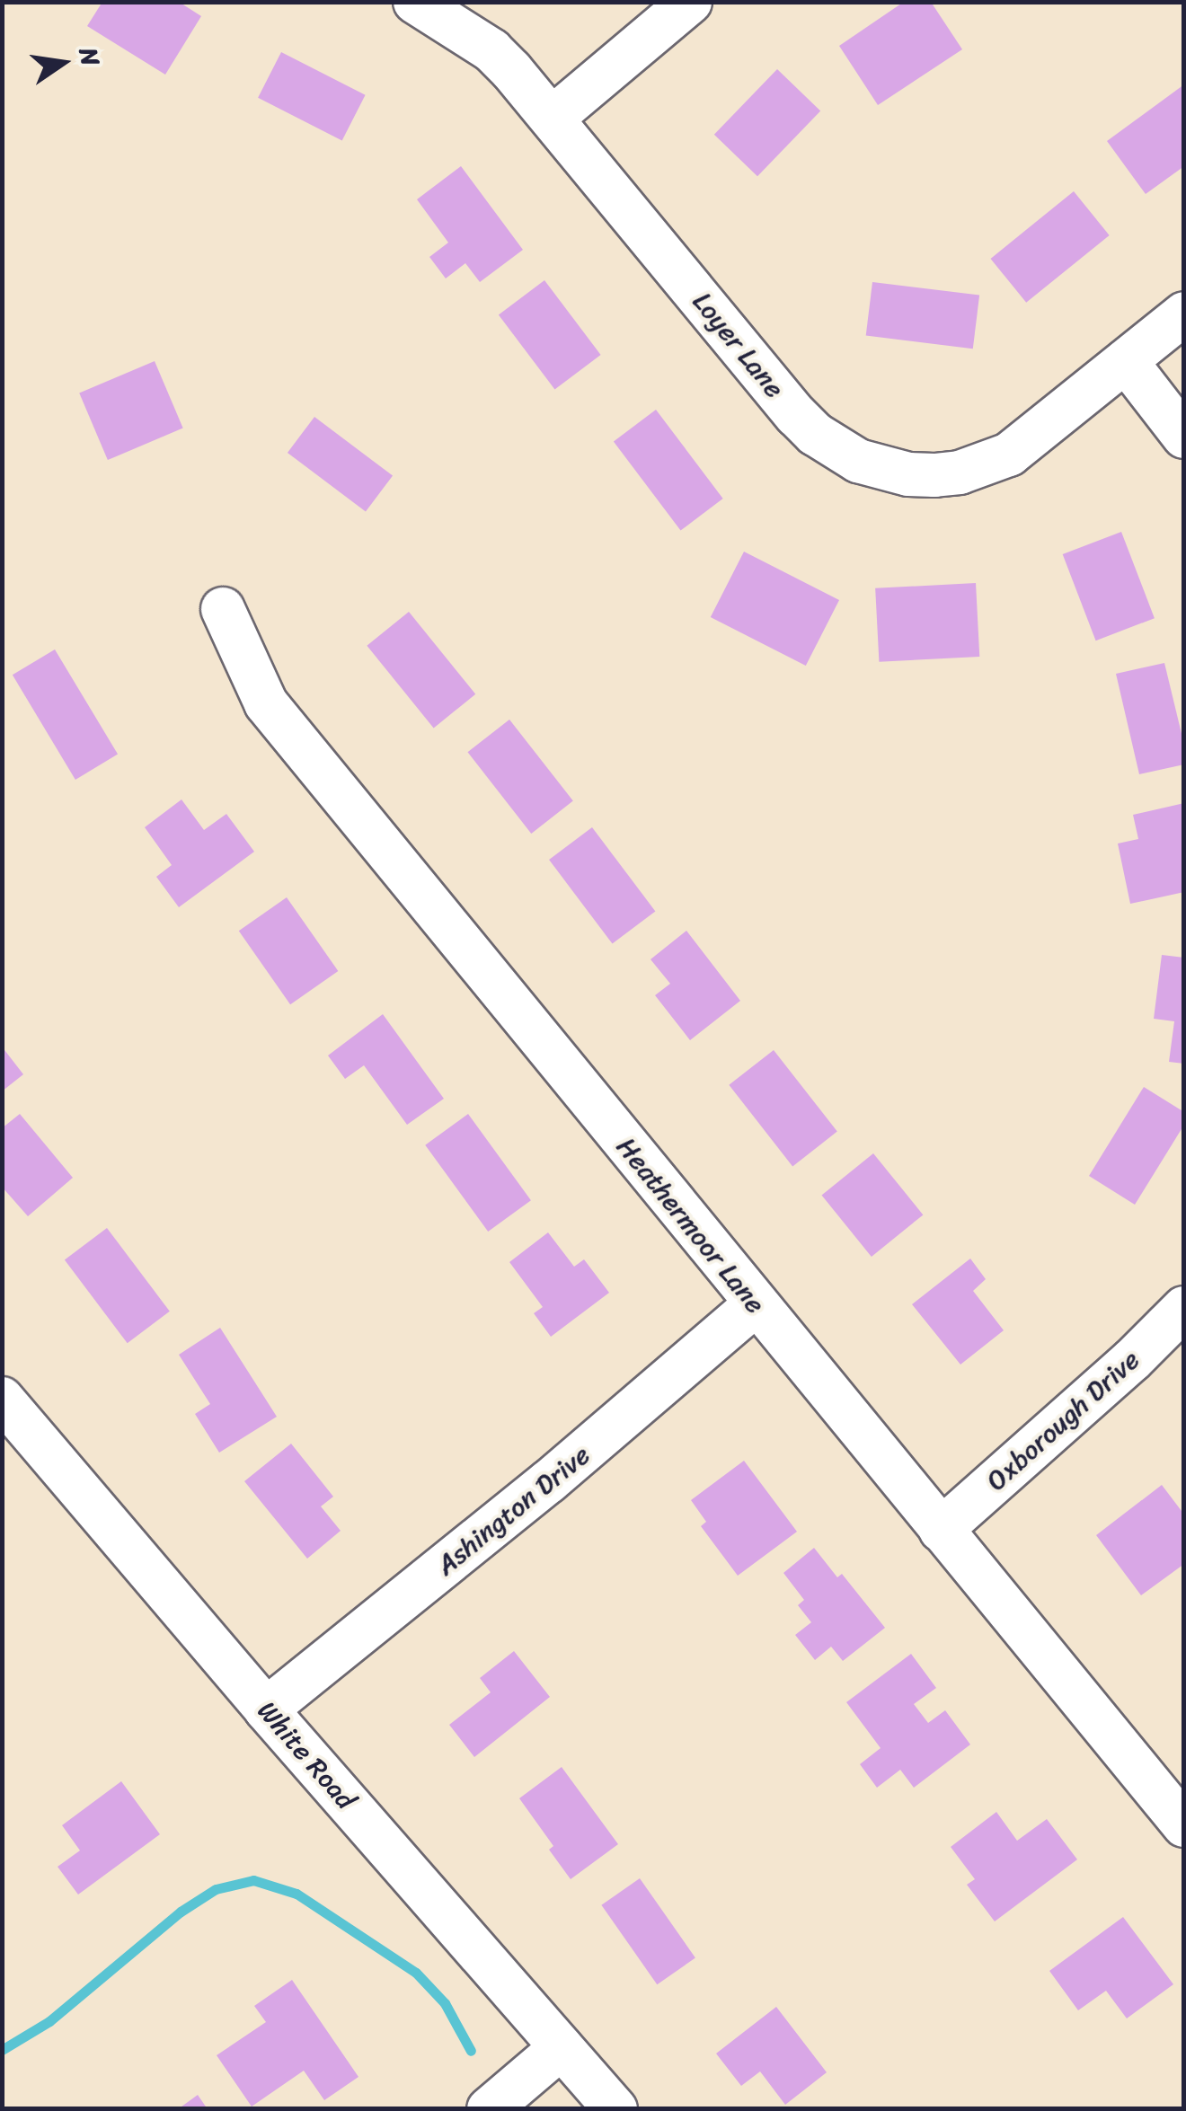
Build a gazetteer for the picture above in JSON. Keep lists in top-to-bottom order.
{
  "streets": {
    "street": [
      "Loyer Lane",
      "Heathermoor Lane",
      "Oxborough Drive",
      "Ashington Drive",
      "White Road"
    ]
  },
  "crossings": [
    ["Heathermoor Lane", "Oxborough Drive"],
    ["Heathermoor Lane", "Ashington Drive"],
    ["Ashington Drive", "White Road"]
  ],
  "north": "right"
}
